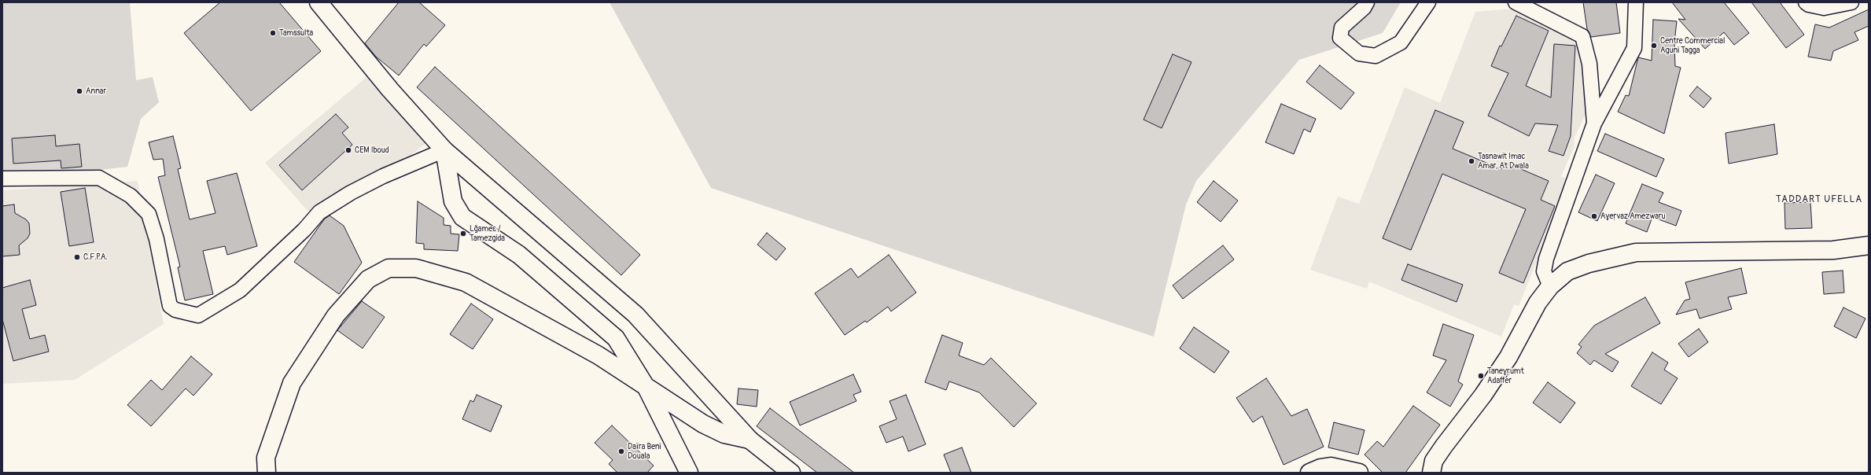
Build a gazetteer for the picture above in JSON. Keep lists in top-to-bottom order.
{
  "districts": ["TADDART UFELLA"],
  "places": [
    "Tamssulta",
    "Centre Commercial Aguni Tagga",
    "Annar",
    "CEM Iboud",
    "Tasnawit Imac Amar, At Dwala",
    "Aɣeṛvaz Amezwaru",
    "Lǧameɛ / Tamezgida",
    "C.F.P.A.",
    "Taneɣṛumt Adaffer",
    "Daïra Beni Douala"
  ]
}
